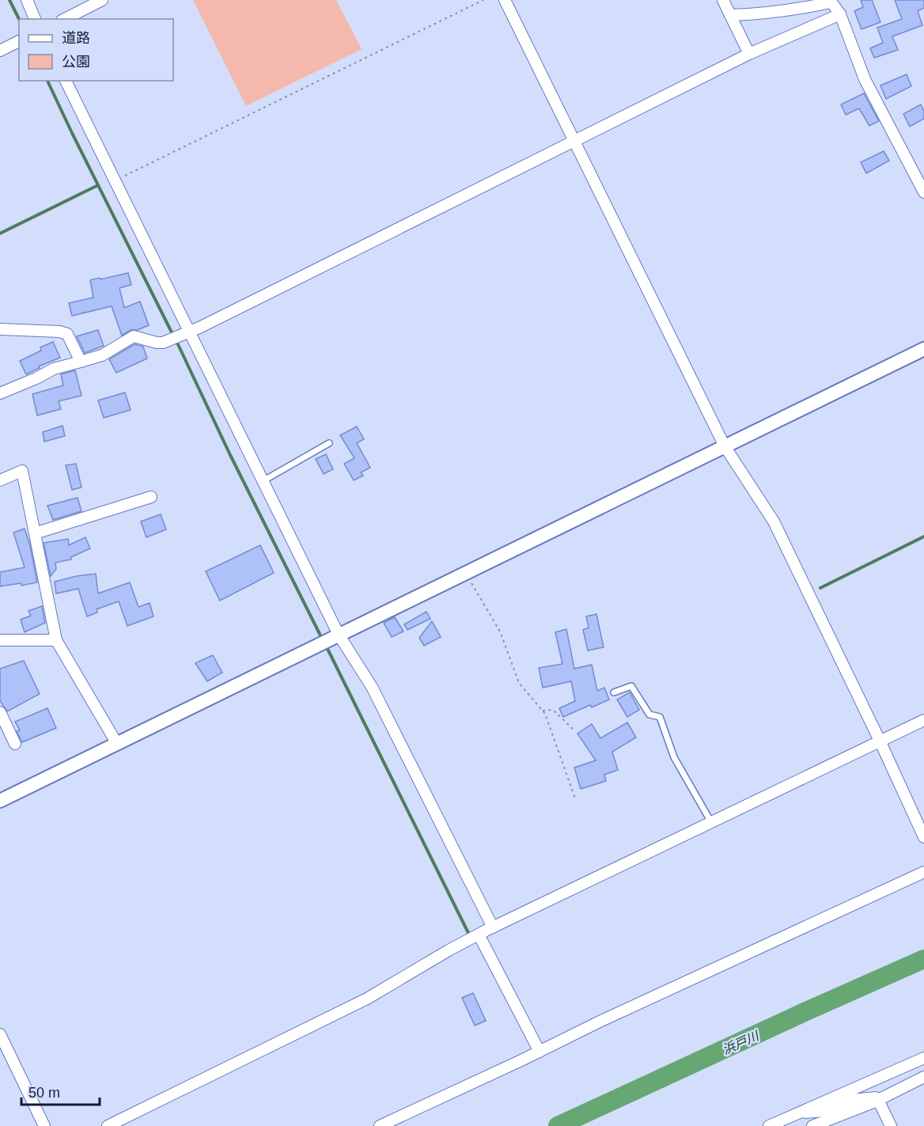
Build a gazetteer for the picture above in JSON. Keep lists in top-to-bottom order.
{
  "water": ["浜戸川"],
  "legend": ["道路", "公園"],
  "scale_bar": "50 m"
}
